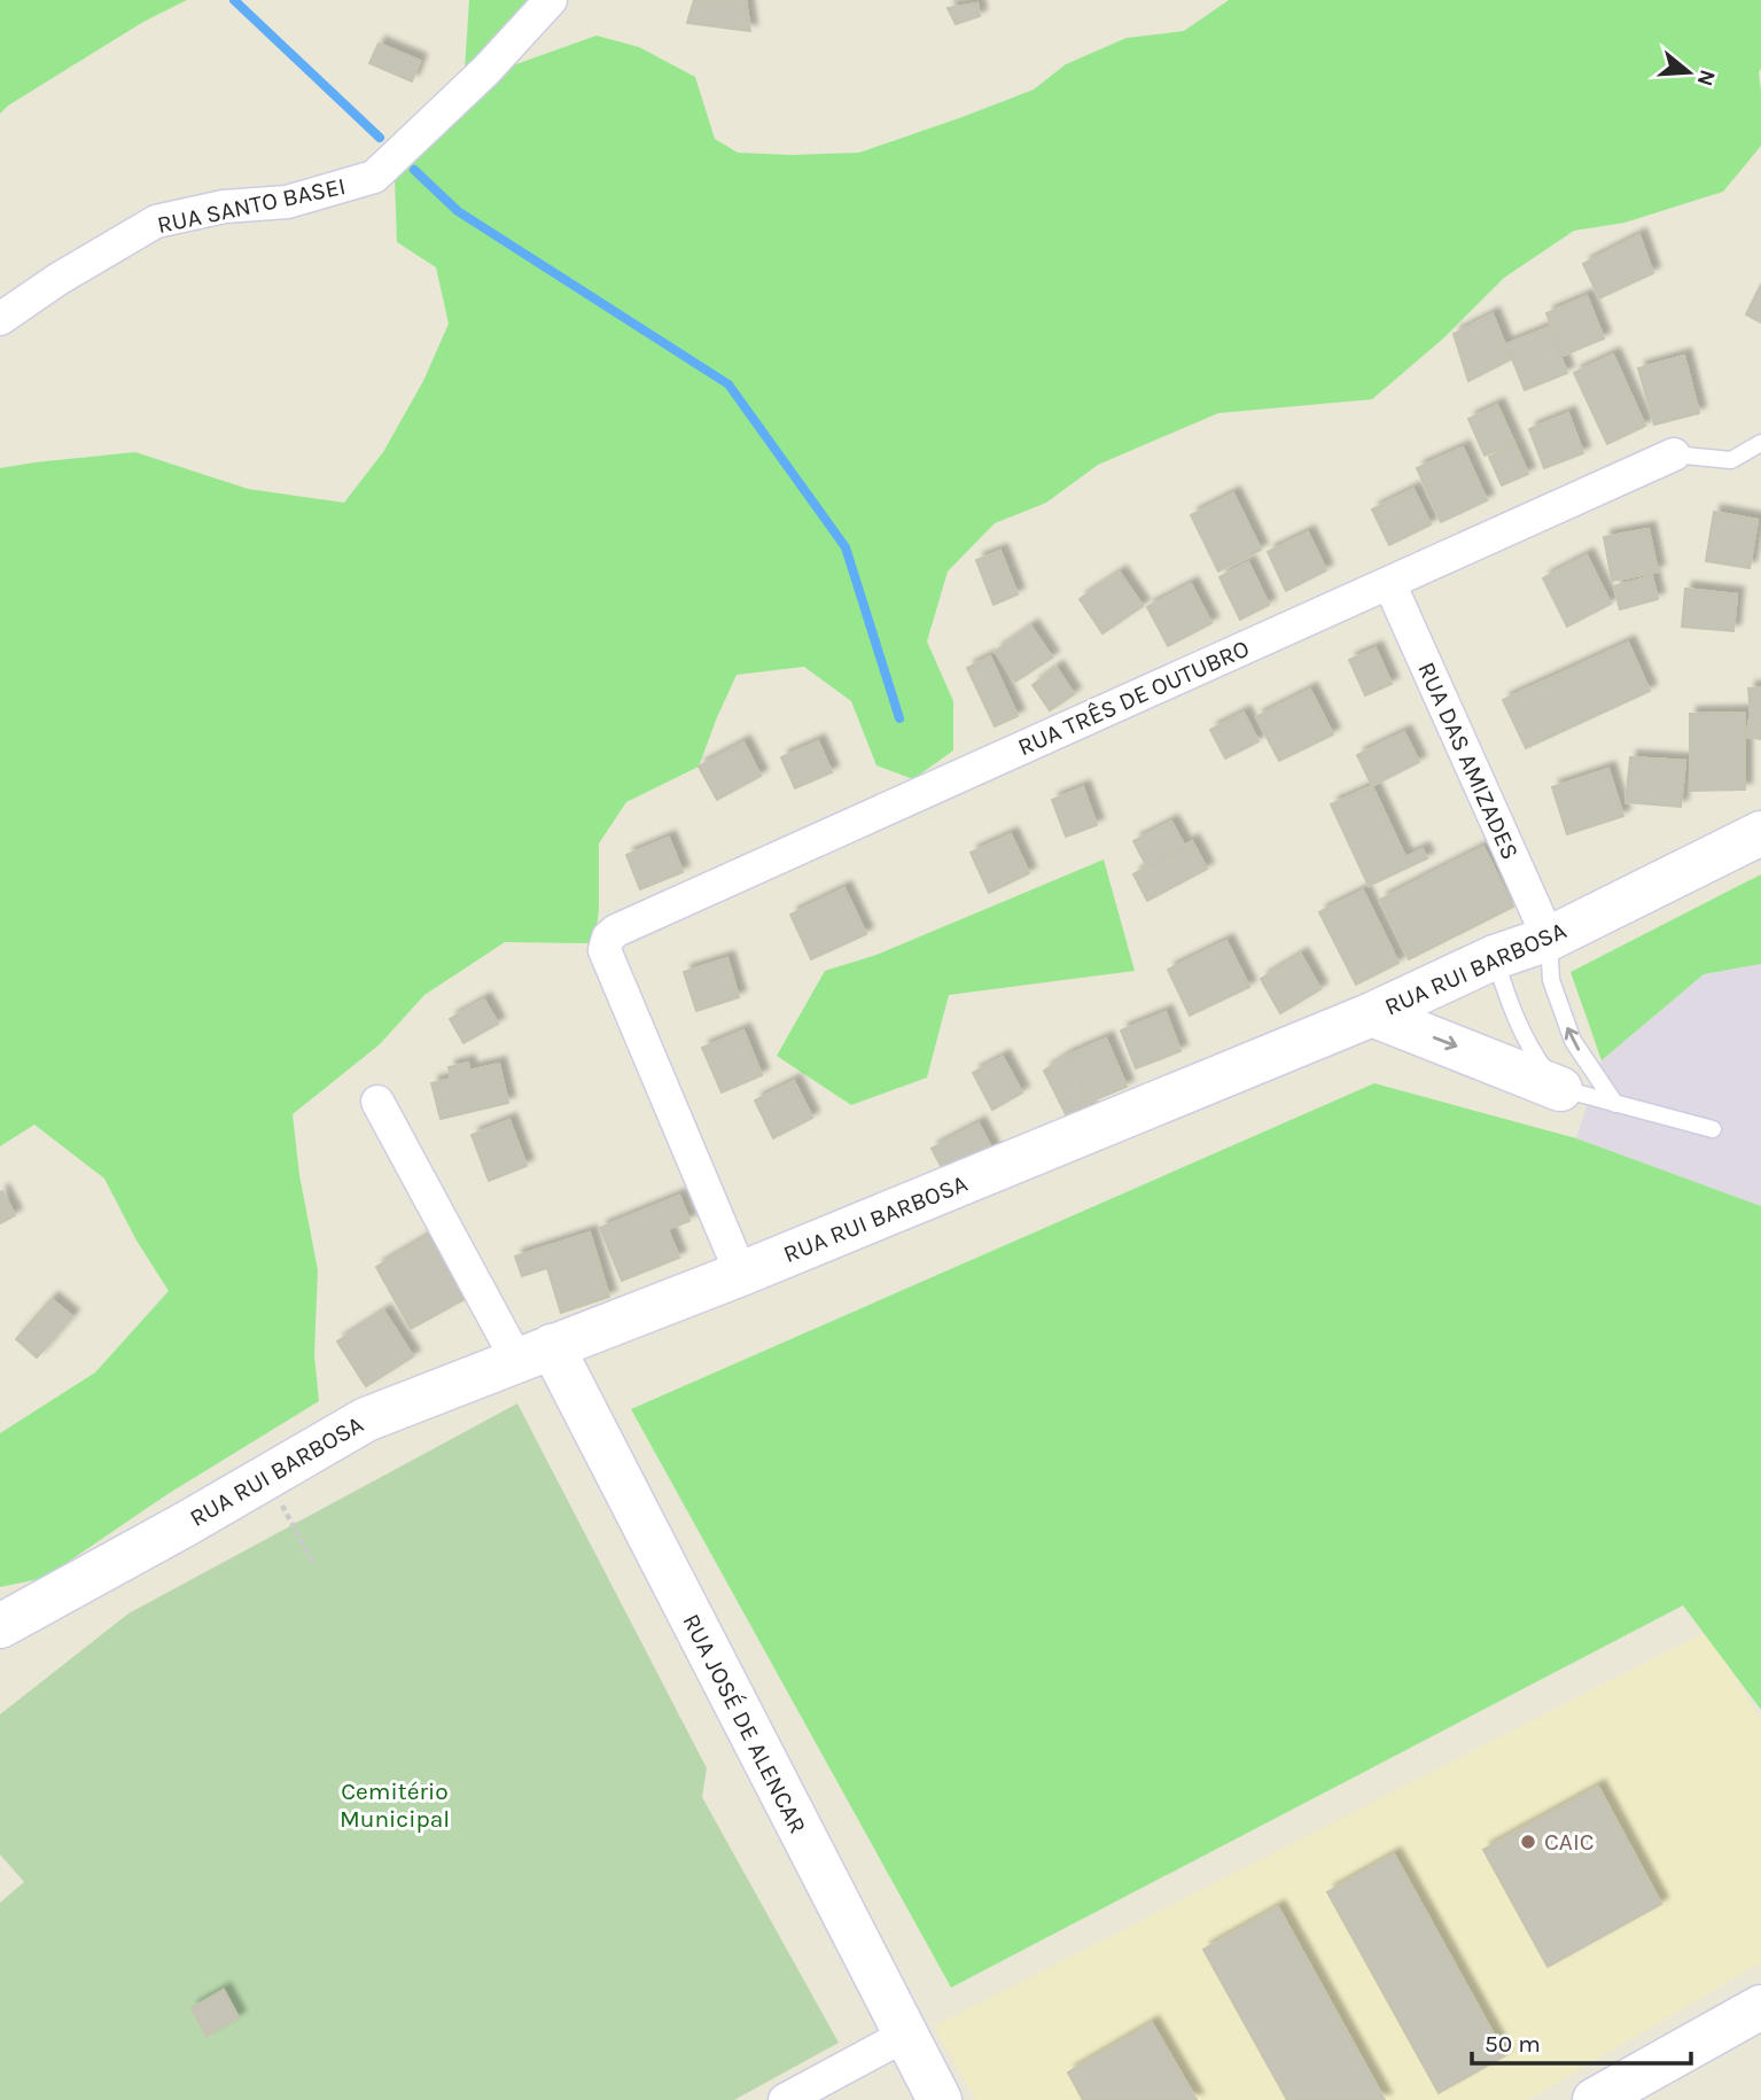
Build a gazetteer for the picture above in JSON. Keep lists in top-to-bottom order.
{
  "streets": {
    "main road": ["RUA RUI BARBOSA", "RUA JOSÉ DE ALENCAR"],
    "street": ["RUA SANTO BASEI", "RUA TRÊS DE OUTUBRO", "RUA DAS AMIZADES"]
  },
  "crossings": [
    ["RUA TRÊS DE OUTUBRO", "RUA DAS AMIZADES"],
    ["RUA TRÊS DE OUTUBRO", "RUA RUI BARBOSA"],
    ["RUA DAS AMIZADES", "RUA RUI BARBOSA"],
    ["RUA RUI BARBOSA", "RUA JOSÉ DE ALENCAR"]
  ],
  "parks": ["Cemitério Municipal"],
  "places": ["CAIC"],
  "scale_bar": "50 m",
  "north": "right"
}
